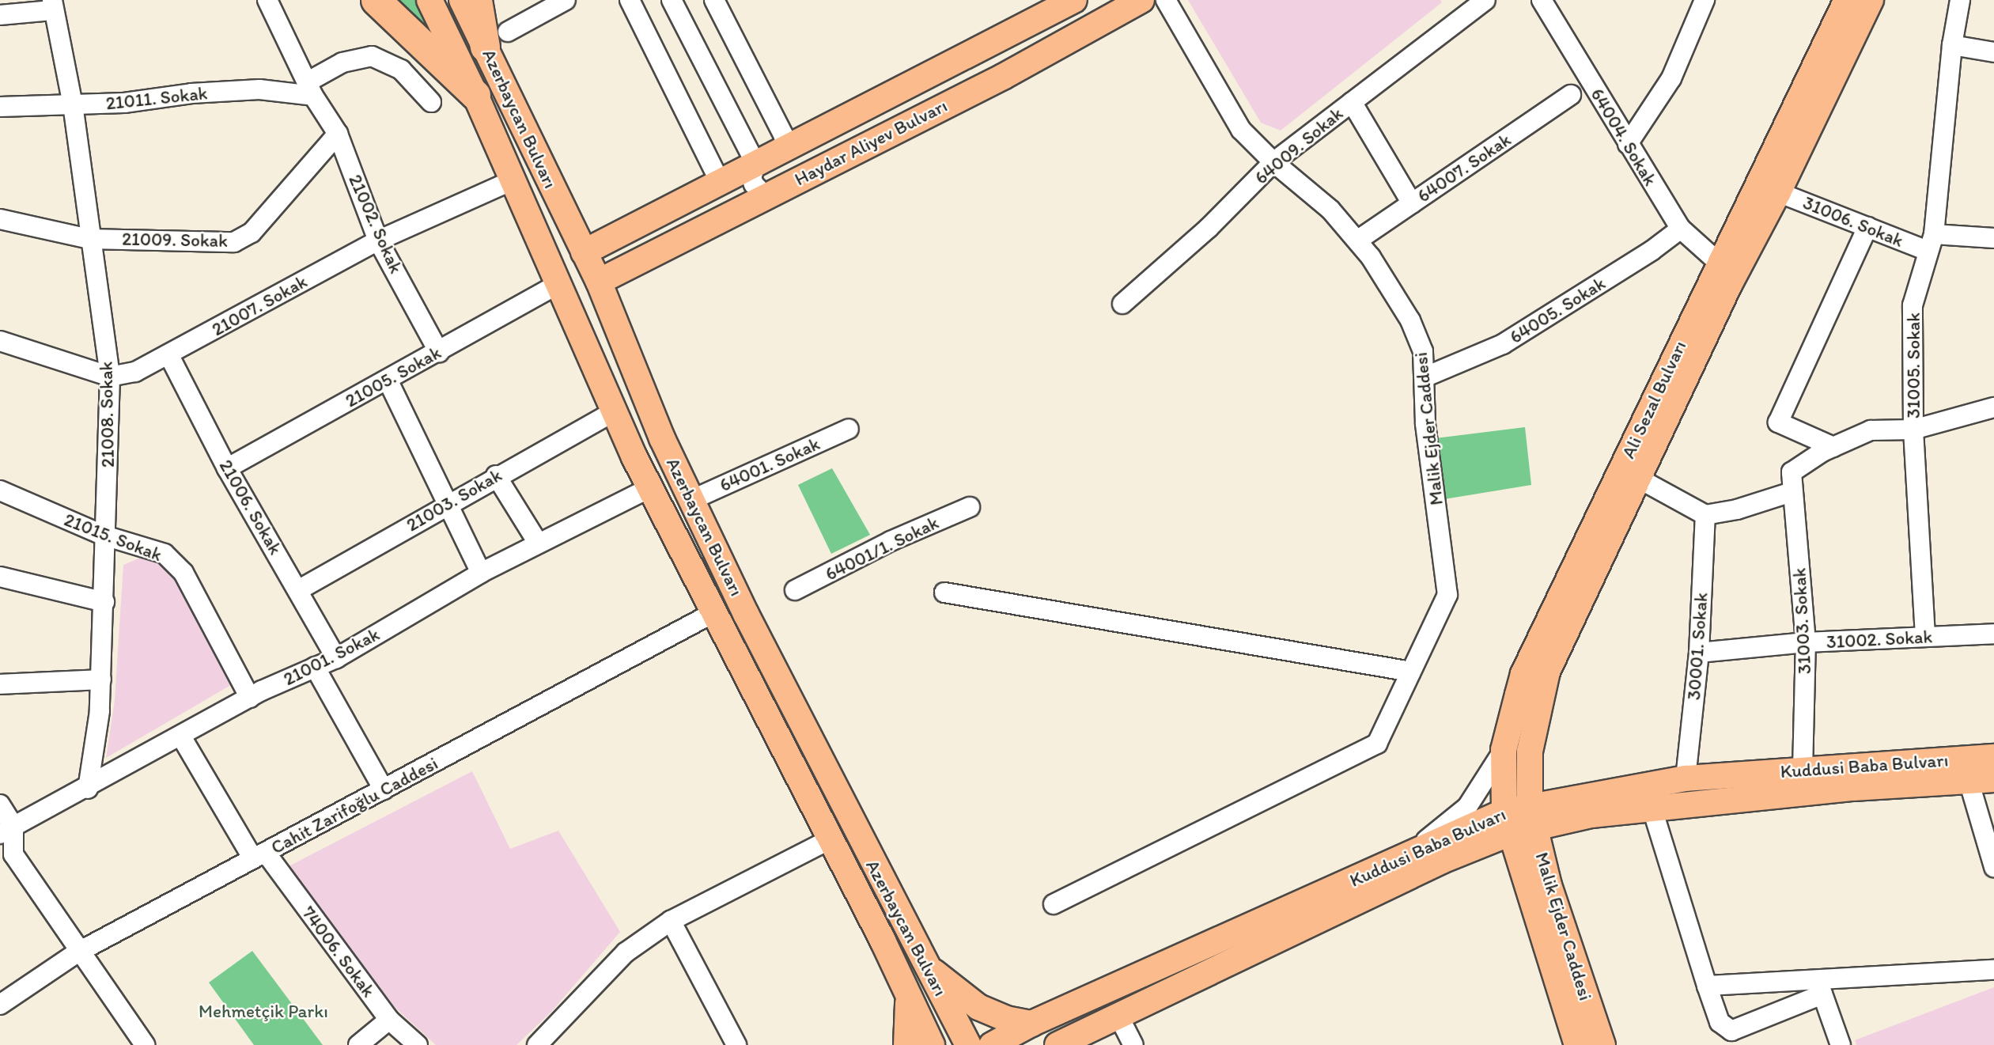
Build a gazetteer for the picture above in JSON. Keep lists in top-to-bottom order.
{
  "streets": {
    "main road": [
      "Azerbaycan Bulvarı",
      "Haydar Aliyev Bulvarı",
      "Ali Sezal Bulvarı",
      "Malik Ejder Caddesi",
      "Kuddusi Baba Bulvarı"
    ],
    "street": [
      "21011. Sokak",
      "64004. Sokak",
      "64009. Sokak",
      "64007. Sokak",
      "31006. Sokak",
      "21002. Sokak",
      "21009. Sokak",
      "21007. Sokak",
      "64005. Sokak",
      "31005. Sokak",
      "21005. Sokak",
      "21008. Sokak",
      "64001. Sokak",
      "21003. Sokak",
      "21006. Sokak",
      "21015. Sokak",
      "64001/1. Sokak",
      "31003. Sokak",
      "31002. Sokak",
      "30001. Sokak",
      "21001. Sokak",
      "Cahit Zarifoğlu Caddesi",
      "74006. Sokak"
    ]
  },
  "crossings": [
    ["21011. Sokak", "21002. Sokak"],
    ["21011. Sokak", "21008. Sokak"],
    ["Azerbaycan Bulvarı", "Haydar Aliyev Bulvarı"],
    ["Azerbaycan Bulvarı", "64001. Sokak"],
    ["64004. Sokak", "64005. Sokak"],
    ["64004. Sokak", "Ali Sezal Bulvarı"],
    ["64009. Sokak", "Malik Ejder Caddesi"],
    ["64007. Sokak", "Malik Ejder Caddesi"],
    ["31006. Sokak", "31005. Sokak"],
    ["31006. Sokak", "Ali Sezal Bulvarı"],
    ["21002. Sokak", "21009. Sokak"],
    ["21002. Sokak", "21007. Sokak"],
    ["21002. Sokak", "21005. Sokak"],
    ["21009. Sokak", "21008. Sokak"],
    ["21007. Sokak", "21008. Sokak"],
    ["21007. Sokak", "21006. Sokak"],
    ["64005. Sokak", "Malik Ejder Caddesi"],
    ["31005. Sokak", "31002. Sokak"],
    ["21005. Sokak", "21006. Sokak"],
    ["Ali Sezal Bulvarı", "Malik Ejder Caddesi"],
    ["Ali Sezal Bulvarı", "Kuddusi Baba Bulvarı"],
    ["21008. Sokak", "21015. Sokak"],
    ["21008. Sokak", "21001. Sokak"],
    ["Malik Ejder Caddesi", "Kuddusi Baba Bulvarı"],
    ["21003. Sokak", "21006. Sokak"],
    ["21006. Sokak", "21001. Sokak"],
    ["21015. Sokak", "21001. Sokak"],
    ["31003. Sokak", "31002. Sokak"],
    ["31003. Sokak", "Kuddusi Baba Bulvarı"],
    ["31002. Sokak", "30001. Sokak"],
    ["30001. Sokak", "Kuddusi Baba Bulvarı"],
    ["21001. Sokak", "74006. Sokak"],
    ["Cahit Zarifoğlu Caddesi", "74006. Sokak"]
  ],
  "parks": ["Mehmetçik Parkı"]
}
